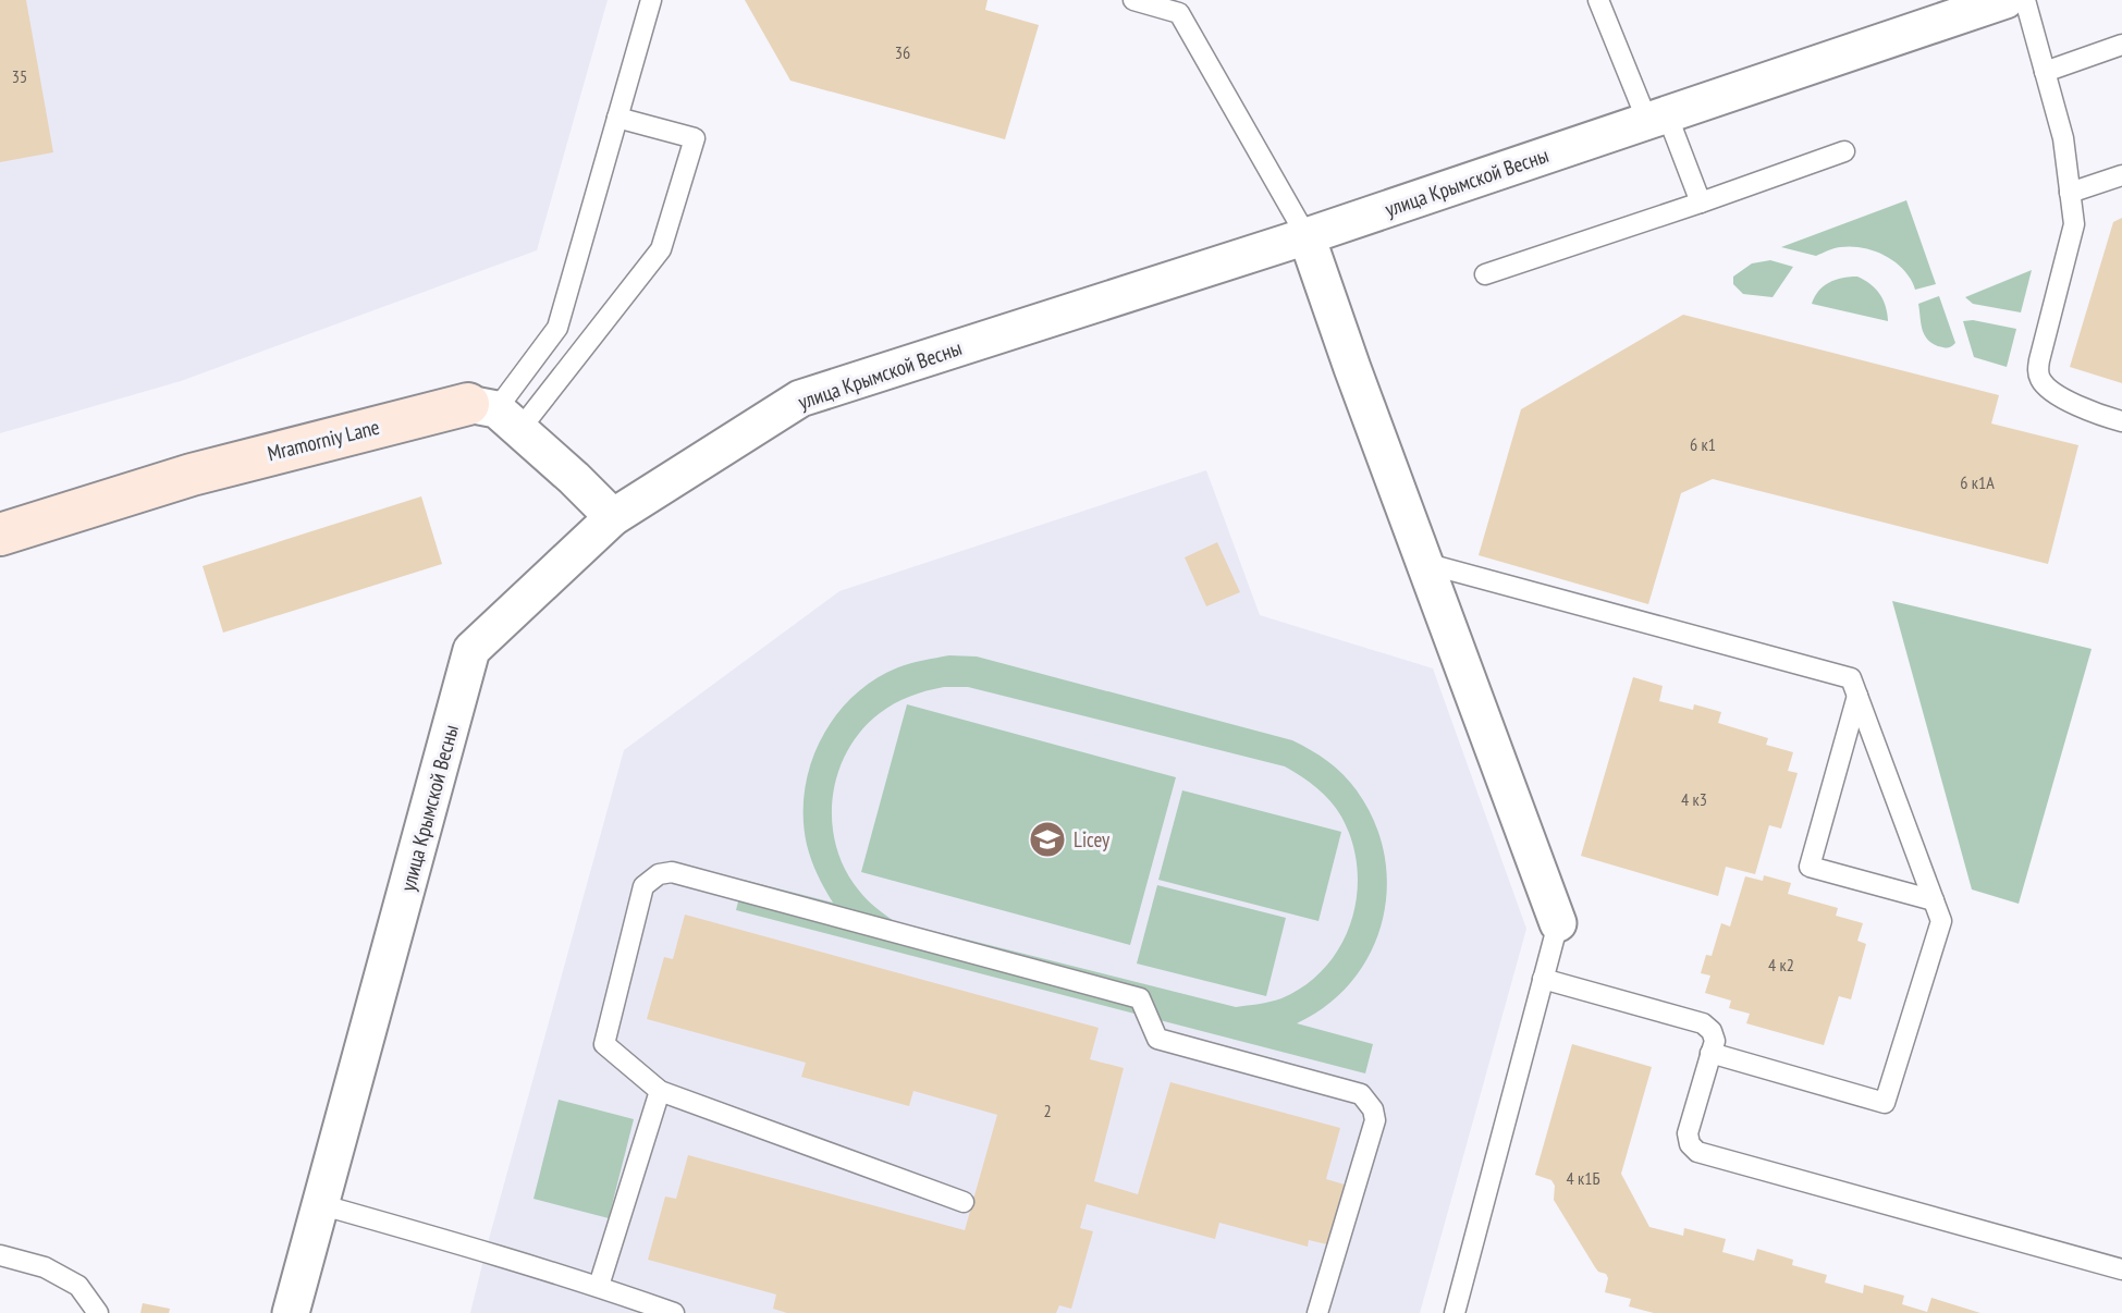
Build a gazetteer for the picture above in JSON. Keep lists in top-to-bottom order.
{
  "streets": {
    "street": ["улица Крымской Весны", "Mramorniy Lane"]
  },
  "places": {
    "school or university": ["Licey"]
  },
  "house_numbers": [
    "36",
    "35",
    "6 к1",
    "6 к1А",
    "4 к3",
    "4 к2",
    "2",
    "4 к1Б"
  ]
}
